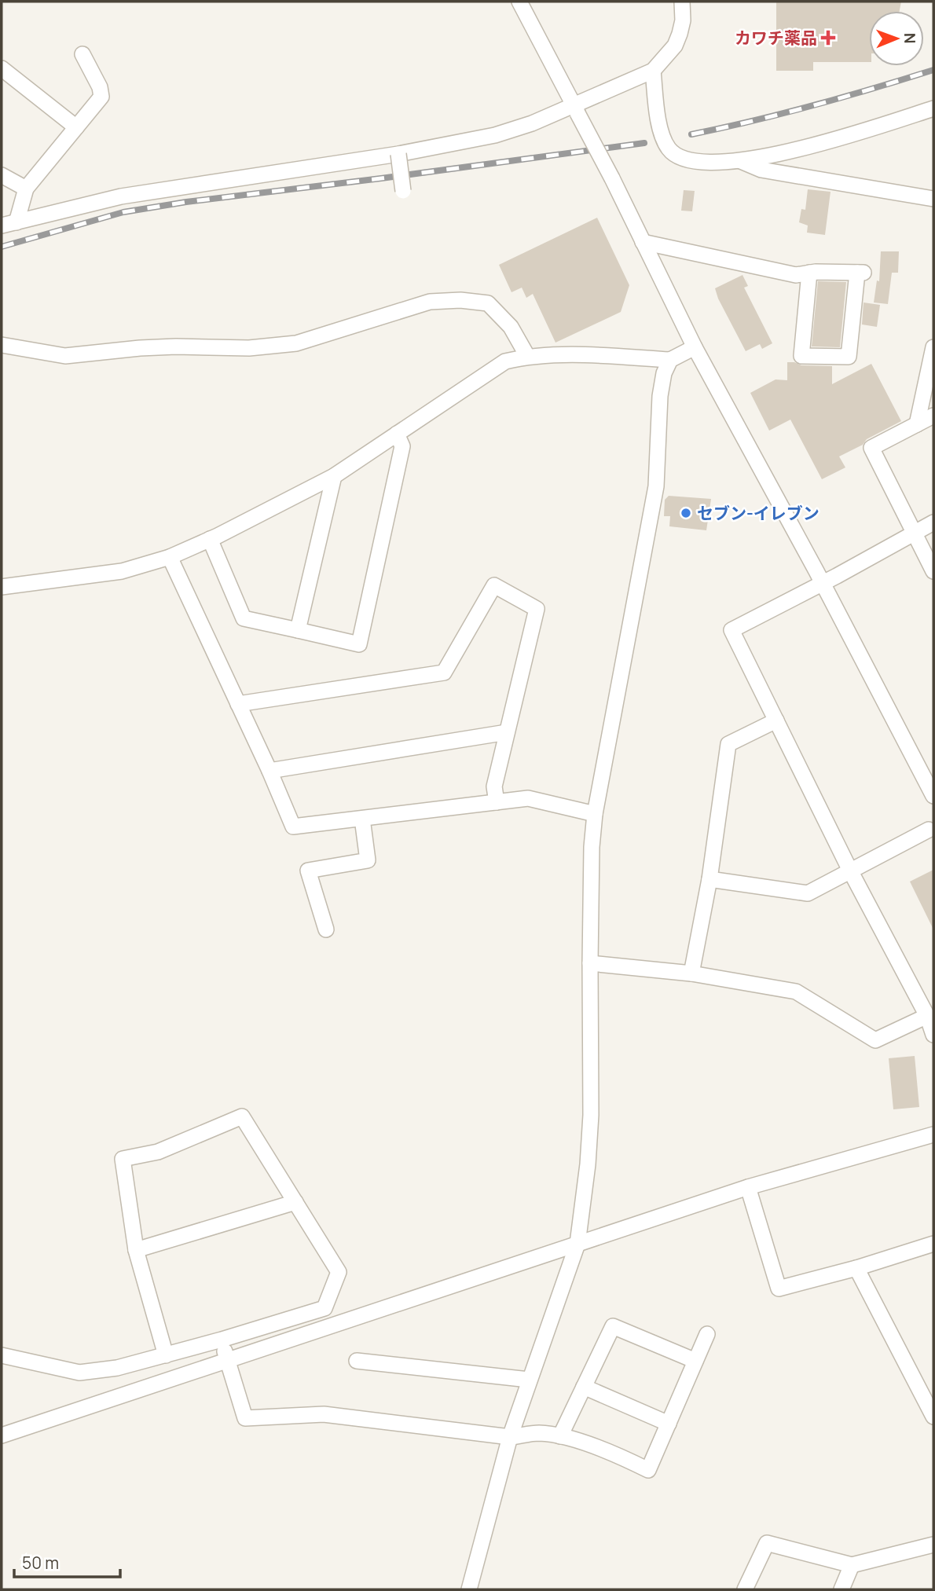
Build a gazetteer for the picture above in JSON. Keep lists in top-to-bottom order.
{
  "places": {
    "health": ["カワチ薬品"],
    "other": ["セブン-イレブン"]
  },
  "scale_bar": "50 m",
  "north": "right"
}
